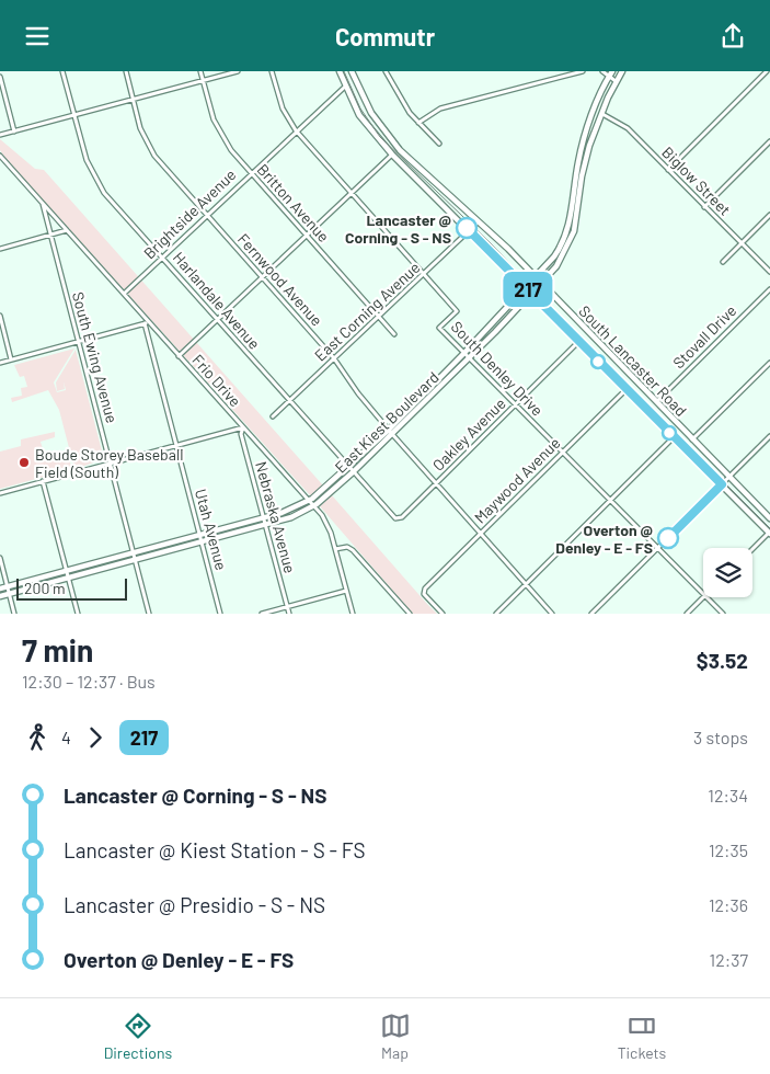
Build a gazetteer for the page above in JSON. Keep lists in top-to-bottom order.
{
  "streets": {
    "main road": ["South Lancaster Road", "East Kiest Boulevard"],
    "street": [
      "Biglow Street",
      "Britton Avenue",
      "Brightside Avenue",
      "Fernwood Avenue",
      "Harlandale Avenue",
      "East Corning Avenue",
      "Stovall Drive",
      "South Ewing Avenue",
      "South Denley Drive",
      "Frio Drive",
      "Oakley Avenue",
      "Maywood Avenue",
      "Nebraska Avenue",
      "Utah Avenue"
    ]
  },
  "crossings": [
    ["Biglow Street", "East Kiest Boulevard"],
    ["Britton Avenue", "Brightside Avenue"],
    ["Britton Avenue", "East Corning Avenue"],
    ["Brightside Avenue", "Fernwood Avenue"],
    ["Brightside Avenue", "Harlandale Avenue"],
    ["Brightside Avenue", "South Lancaster Road"],
    ["Brightside Avenue", "South Denley Drive"],
    ["Brightside Avenue", "Frio Drive"],
    ["Fernwood Avenue", "East Corning Avenue"],
    ["Fernwood Avenue", "East Kiest Boulevard"],
    ["Fernwood Avenue", "Oakley Avenue"],
    ["Fernwood Avenue", "Maywood Avenue"],
    ["Harlandale Avenue", "East Corning Avenue"],
    ["Harlandale Avenue", "East Kiest Boulevard"],
    ["Harlandale Avenue", "Oakley Avenue"],
    ["East Corning Avenue", "South Lancaster Road"],
    ["East Corning Avenue", "South Denley Drive"],
    ["Stovall Drive", "South Lancaster Road"],
    ["South Ewing Avenue", "Frio Drive"],
    ["South Ewing Avenue", "East Kiest Boulevard"],
    ["South Lancaster Road", "East Kiest Boulevard"],
    ["South Lancaster Road", "Oakley Avenue"],
    ["South Lancaster Road", "Maywood Avenue"],
    ["South Denley Drive", "East Kiest Boulevard"],
    ["South Denley Drive", "Oakley Avenue"],
    ["South Denley Drive", "Maywood Avenue"],
    ["Frio Drive", "East Kiest Boulevard"],
    ["Frio Drive", "Nebraska Avenue"],
    ["Frio Drive", "Utah Avenue"],
    ["East Kiest Boulevard", "Nebraska Avenue"],
    ["East Kiest Boulevard", "Utah Avenue"]
  ],
  "places": ["Lancaster @ Corning - S - NS", "Boude Storey Baseball Field (South)", "Overton @ Denley - E - FS"],
  "lines": ["bus line 217"],
  "scale_bar": "200 m",
  "page": {
    "header": "Commutr",
    "on_map": "217",
    "scale": "200 m",
    "heading": ["7 min", "12:30 – 12:37 · Bus", "$3.52"],
    "legs": ["4", "217", "3 stops"],
    "list": [
      {
        "name": "Lancaster @ Corning - S - NS",
        "value": "12:34"
      },
      {
        "name": "Lancaster @ Kiest Station - S - FS",
        "value": "12:35"
      },
      {
        "name": "Lancaster @ Presidio - S - NS",
        "value": "12:36"
      },
      {
        "name": "Overton @ Denley - E - FS",
        "value": "12:37"
      }
    ],
    "tabs": ["Directions", "Map", "Tickets"]
  }
}
